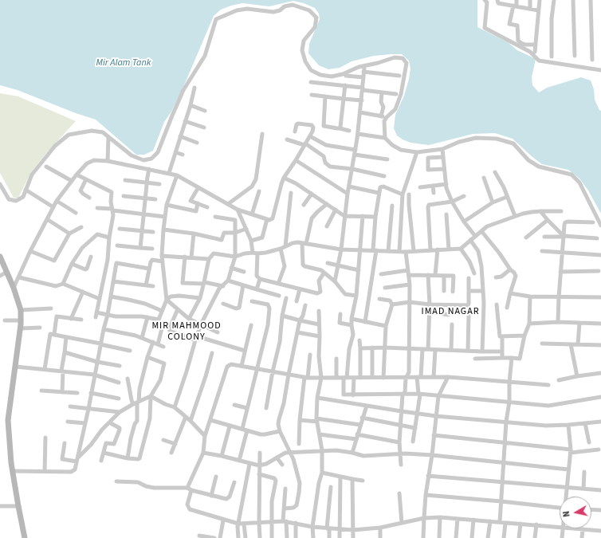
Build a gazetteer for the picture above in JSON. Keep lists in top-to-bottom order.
{
  "districts": ["IMAD NAGAR", "MIR MAHMOOD COLONY"],
  "water": ["Mir Alam Tank"],
  "north": "left"
}
